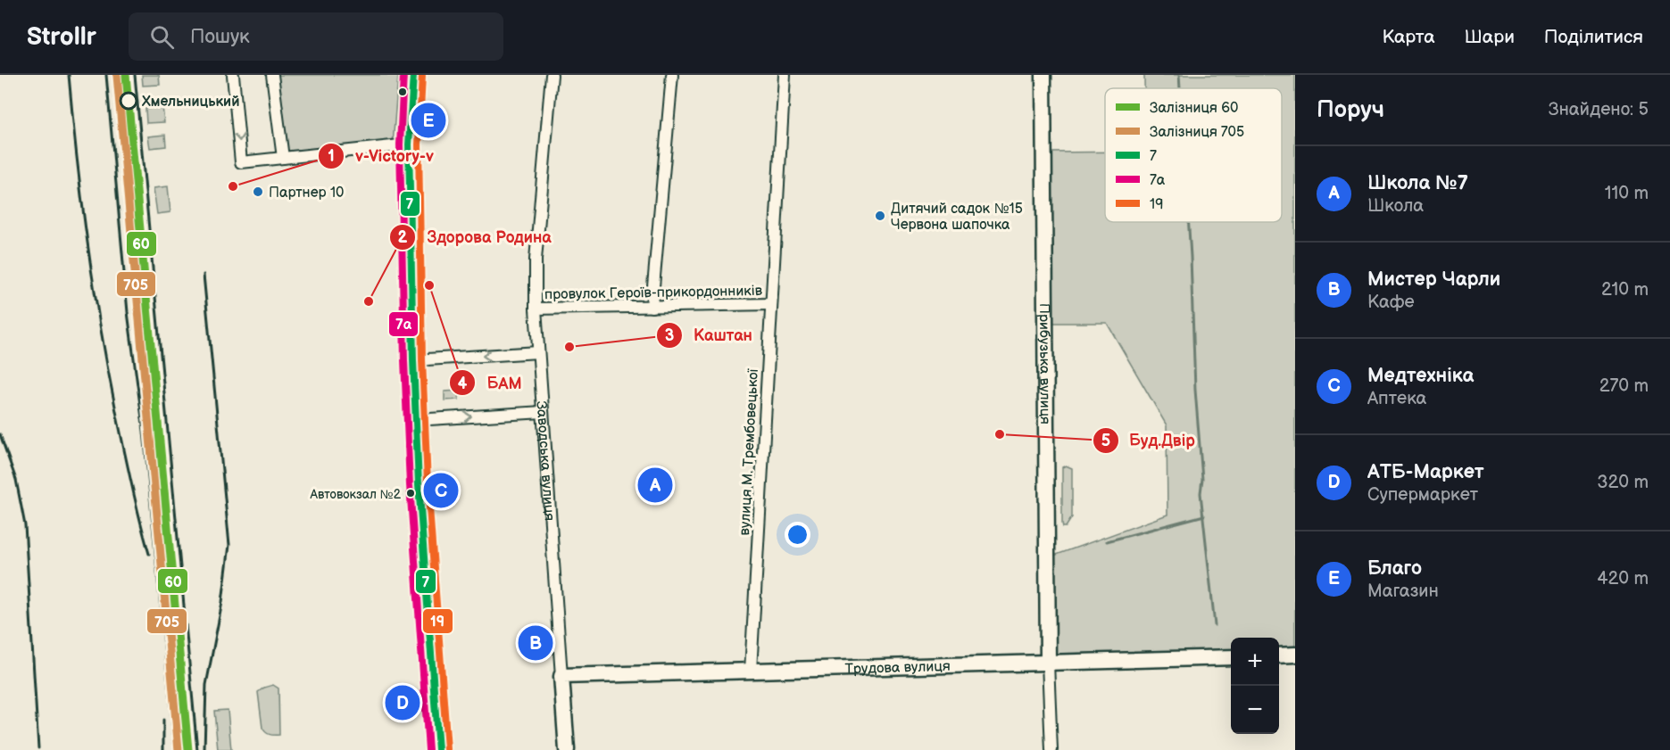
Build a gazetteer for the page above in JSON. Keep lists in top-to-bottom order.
{
  "streets": {
    "street": [
      "провулок Героїв-прикордонників",
      "Прибузька вулиця",
      "вулиця М. Трембовецької",
      "Заводська вулиця",
      "Трудова вулиця"
    ]
  },
  "crossings": [
    ["провулок Героїв-прикордонників", "вулиця М. Трембовецької"],
    ["провулок Героїв-прикордонників", "Заводська вулиця"],
    ["Прибузька вулиця", "Трудова вулиця"],
    ["вулиця М. Трембовецької", "Трудова вулиця"],
    ["Заводська вулиця", "Трудова вулиця"]
  ],
  "places": [
    "Хмельницький",
    "v-Victory-v",
    "Партнер 10",
    "Дитячий садок №15 Червона шапочка",
    "БАМ",
    "Здорова Родина",
    "Каштан",
    "Буд.Двір",
    "Автовокзал №2"
  ],
  "lines": [
    "rail line 60",
    "transit line 7",
    "transit line 7а",
    "rail line 705",
    "transit line 19"
  ],
  "legend": [
    "Залізниця 60",
    "Залізниця 705",
    "7",
    "7а",
    "19"
  ],
  "page": {
    "header": "Strollr",
    "search": "Пошук",
    "nav": ["Карта", "Шари", "Поділитися"],
    "heading": ["Поруч", "Знайдено: 5"],
    "pins": [
      "E",
      "A",
      "C",
      "B",
      "D"
    ],
    "list": [
      {
        "mark": "A",
        "name": "Школа №7",
        "note": "Школа",
        "value": "110 m"
      },
      {
        "mark": "B",
        "name": "Мистер Чарли",
        "note": "Кафе",
        "value": "210 m"
      },
      {
        "mark": "C",
        "name": "Медтехніка",
        "note": "Аптека",
        "value": "270 m"
      },
      {
        "mark": "D",
        "name": "АТБ-Маркет",
        "note": "Супермаркет",
        "value": "320 m"
      },
      {
        "mark": "E",
        "name": "Благо",
        "note": "Магазин",
        "value": "420 m"
      }
    ],
    "map_buttons": ["+", "−"]
  }
}
